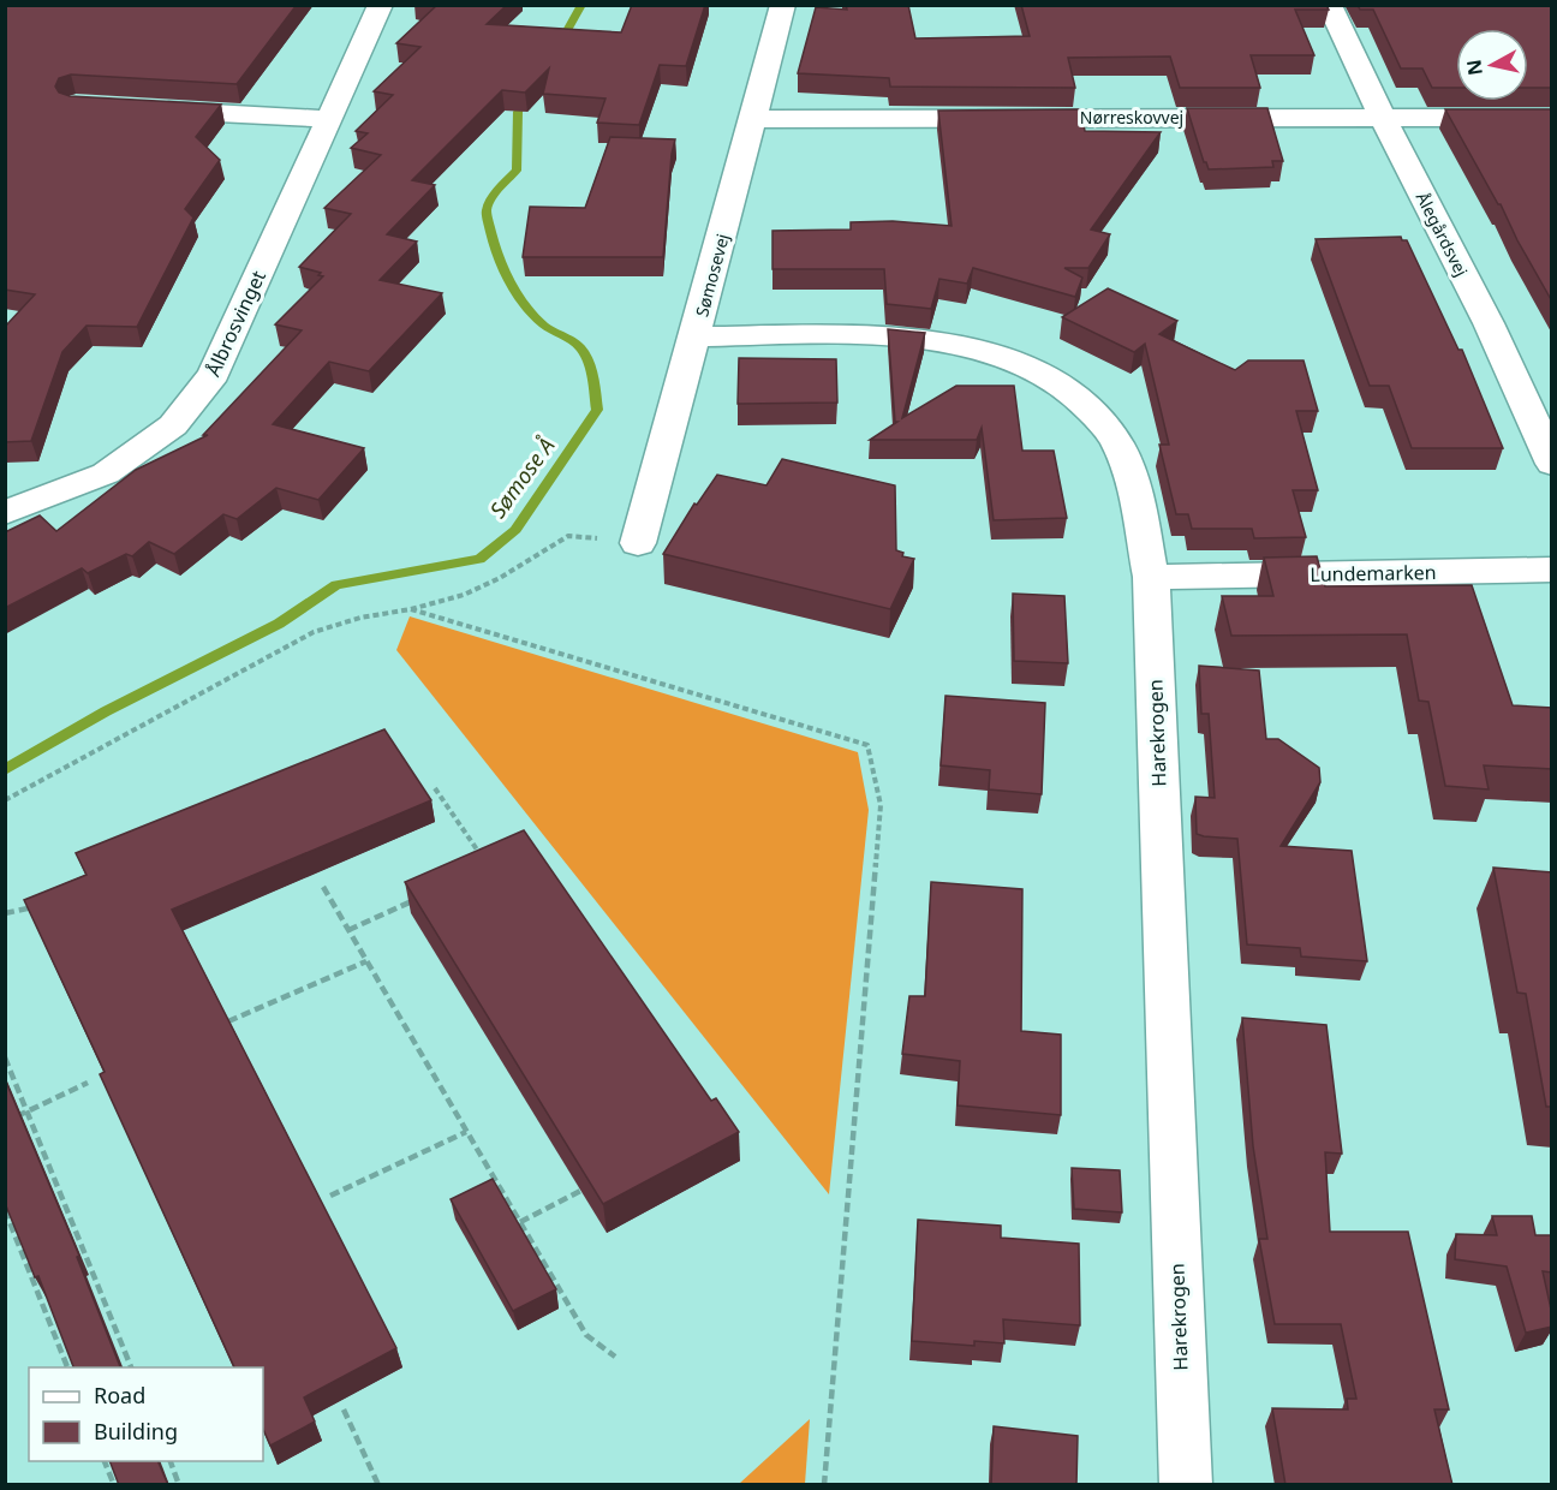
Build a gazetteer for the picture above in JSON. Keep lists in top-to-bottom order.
{
  "streets": {
    "street": [
      "Nørreskovvej",
      "Ålegårdsvej",
      "Sømosevej",
      "Ålbrosvinget",
      "Lundemarken",
      "Harekrogen"
    ]
  },
  "crossings": [
    ["Nørreskovvej", "Ålegårdsvej"],
    ["Nørreskovvej", "Sømosevej"],
    ["Sømosevej", "Harekrogen"],
    ["Lundemarken", "Harekrogen"]
  ],
  "water": ["Sømose Å"],
  "legend": ["Road", "Building"],
  "north": "left"
}
